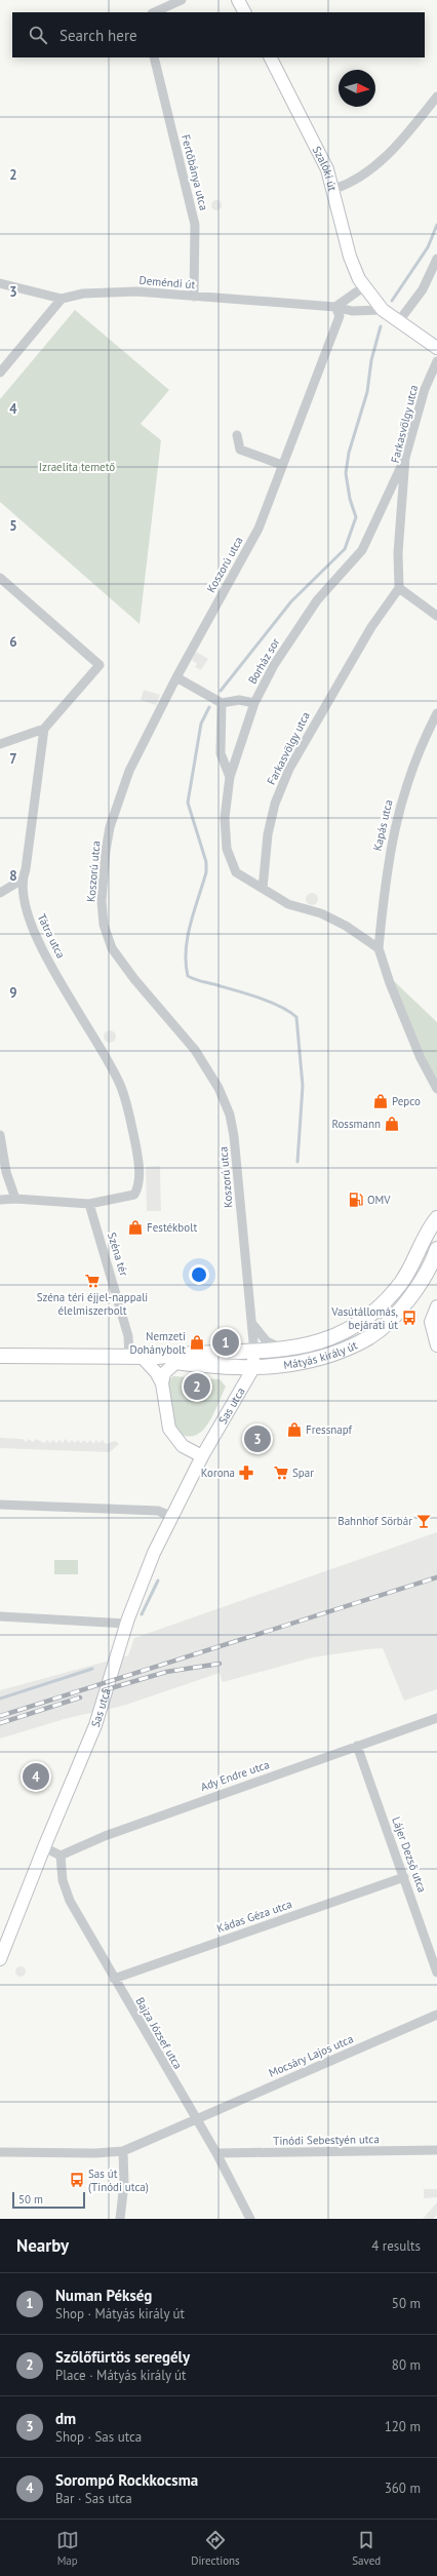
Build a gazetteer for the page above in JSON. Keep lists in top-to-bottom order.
{
  "streets": {
    "main road": ["Szalóki út", "Mátyás király út", "Sas utca"],
    "street": [
      "Fertőbánya utca",
      "Deméndi út",
      "Farkasvölgy utca",
      "Koszorú utca",
      "Borház sor",
      "Kapás utca",
      "Tátra utca",
      "Széna tér",
      "Ady Endre utca",
      "Lájer Dezső utca",
      "Kádas Géza utca",
      "Bajza József utca",
      "Mocsáry Lajos utca",
      "Tinódi Sebestyén utca"
    ]
  },
  "crossings": [
    ["Szalóki út", "Deméndi út"],
    ["Fertőbánya utca", "Deméndi út"],
    ["Deméndi út", "Koszorú utca"],
    ["Farkasvölgy utca", "Borház sor"],
    ["Koszorú utca", "Mátyás király út"],
    ["Koszorú utca", "Sas utca"],
    ["Tátra utca", "Széna tér"],
    ["Széna tér", "Mátyás király út"],
    ["Mátyás király út", "Sas utca"],
    ["Ady Endre utca", "Lájer Dezső utca"],
    ["Ady Endre utca", "Bajza József utca"],
    ["Lájer Dezső utca", "Kádas Géza utca"],
    ["Kádas Géza utca", "Bajza József utca"],
    ["Bajza József utca", "Mocsáry Lajos utca"],
    ["Bajza József utca", "Tinódi Sebestyén utca"]
  ],
  "parks": ["Izraelita temető"],
  "places": {
    "shop": [
      "Pepco",
      "Rossmann",
      "Festékbolt",
      "Nemzeti Dohánybolt",
      "Fressnapf"
    ],
    "fuel station": ["OMV"],
    "supermarket": ["Széna téri éjjel-nappali élelmiszerbolt", "Spar"],
    "bus stop": ["Vasútállomás, bejárati út", "Sas út (Tinódi utca)"],
    "pharmacy": ["Korona"],
    "bar": ["Bahnhof Sörbár"]
  },
  "scale_bar": "50 m",
  "north": "right",
  "page": {
    "search": "Search here",
    "pins": [
      "1",
      "2",
      "3",
      "4"
    ],
    "scale": "50 m",
    "heading": ["Nearby", "4 results"],
    "list": [
      {
        "mark": "1",
        "name": "Numan Pékség",
        "note": "Shop · Mátyás király út",
        "value": "50 m"
      },
      {
        "mark": "2",
        "name": "Szőlőfürtös seregély",
        "note": "Place · Mátyás király út",
        "value": "80 m"
      },
      {
        "mark": "3",
        "name": "dm",
        "note": "Shop · Sas utca",
        "value": "120 m"
      },
      {
        "mark": "4",
        "name": "Sorompó Rockkocsma",
        "note": "Bar · Sas utca",
        "value": "360 m"
      }
    ],
    "nav": ["Map", "Directions", "Saved"]
  },
  "grid": {
    "rows": [
      "2",
      "3",
      "4",
      "5",
      "6",
      "7",
      "8",
      "9"
    ]
  }
}
